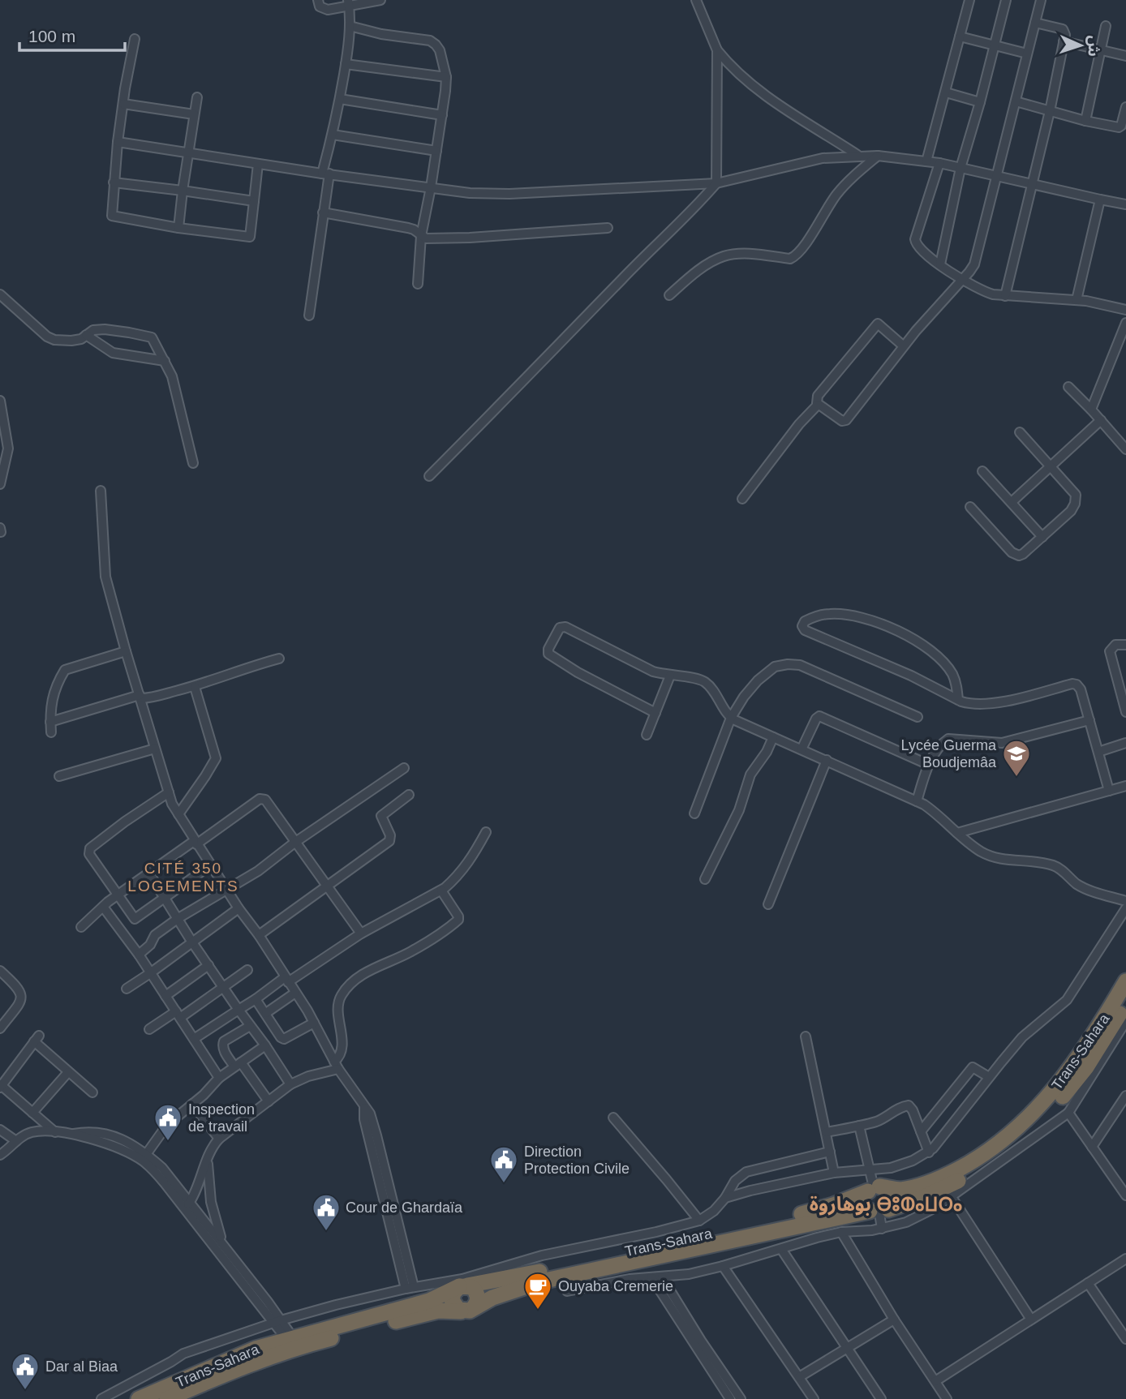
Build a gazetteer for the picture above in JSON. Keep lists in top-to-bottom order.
{
  "streets": {
    "highway": ["Trans-Sahara"]
  },
  "districts": ["CITÉ 350 LOGEMENTS", "بوهاروة ⴱⵓⵀⴰⵡⵔⴰ"],
  "places": {
    "school or university": ["Lycée Guerma Boudjemâa"],
    "public building": [
      "Inspection de travail",
      "Direction Protection Civile",
      "Cour de Ghardaïa",
      "Dar al Biaa"
    ],
    "cafe": ["Ouyaba Cremerie"]
  },
  "scale_bar": "100 m",
  "north": "right"
}
